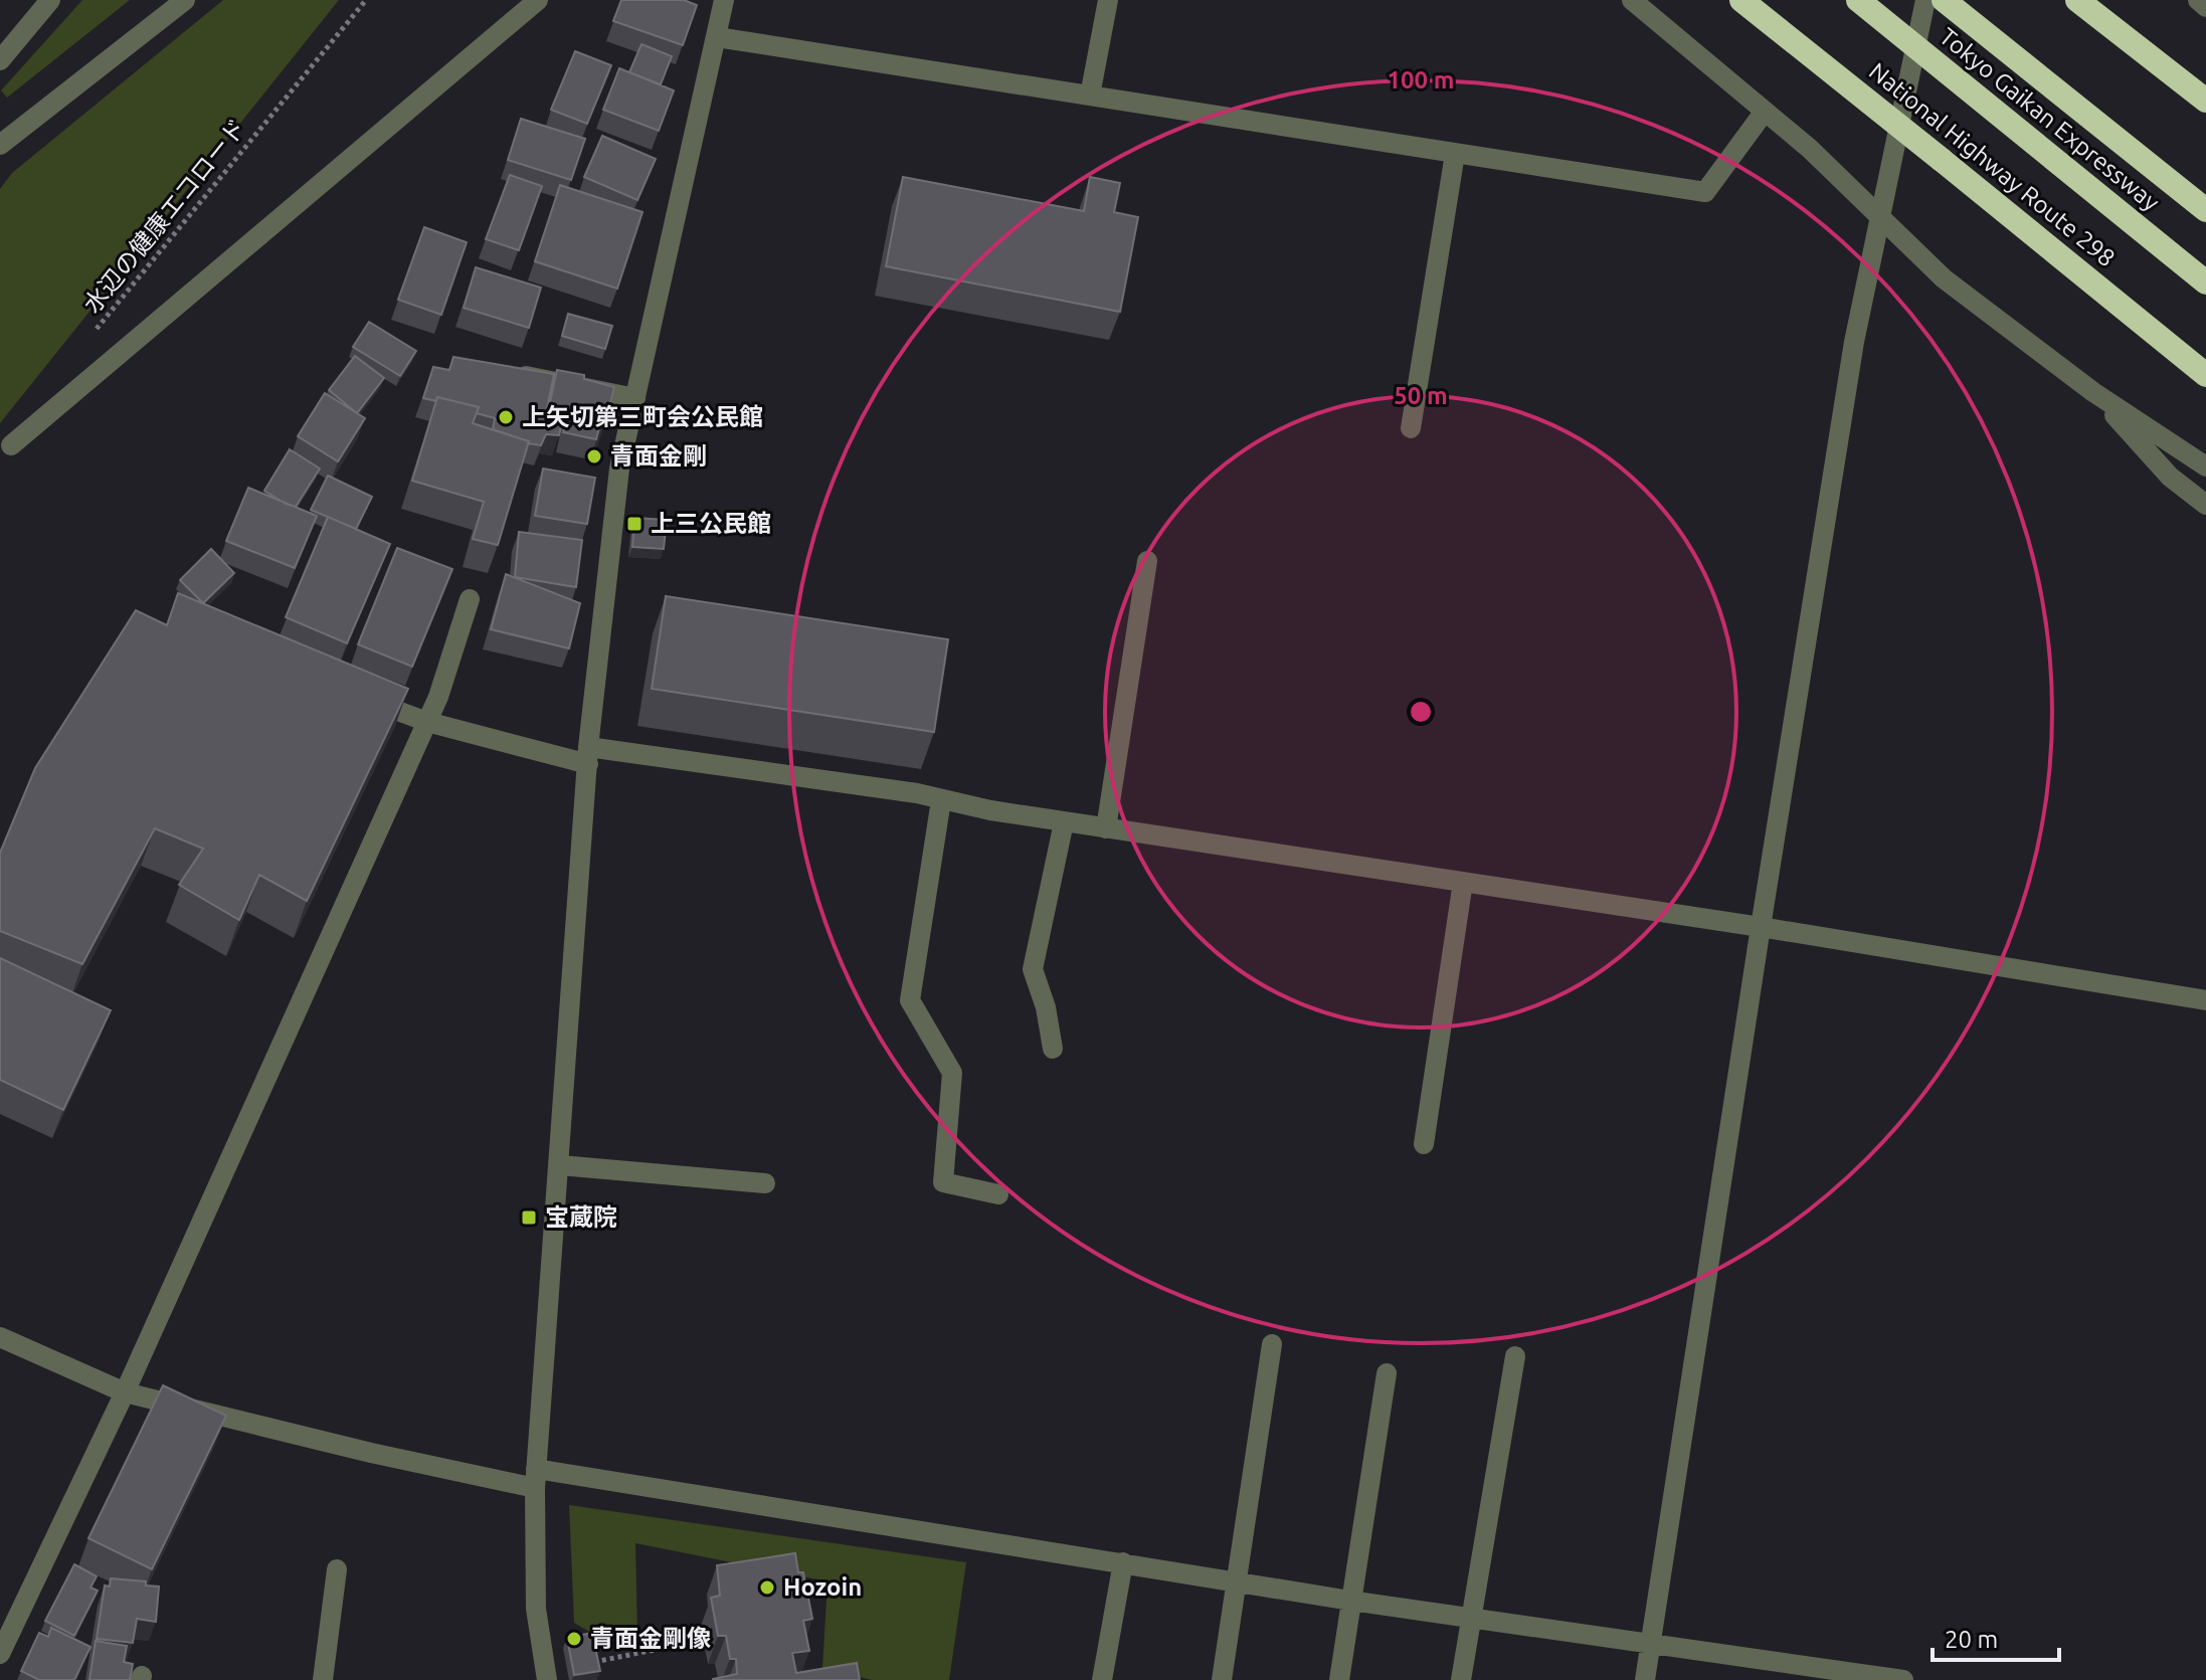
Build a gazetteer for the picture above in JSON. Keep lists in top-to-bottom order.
{
  "streets": {
    "highway": ["Tokyo Gaikan Expressway", "National Highway Route 298"],
    "path": ["水辺の健康エコロード"]
  },
  "places": {
    "other": [
      "上矢切第三町会公民館",
      "青面金剛",
      "Hozoin",
      "青面金剛像"
    ],
    "transit": ["上三公民館", "宝蔵院"]
  },
  "scale_bar": "20 m",
  "rings": ["100 m", "50 m"]
}
